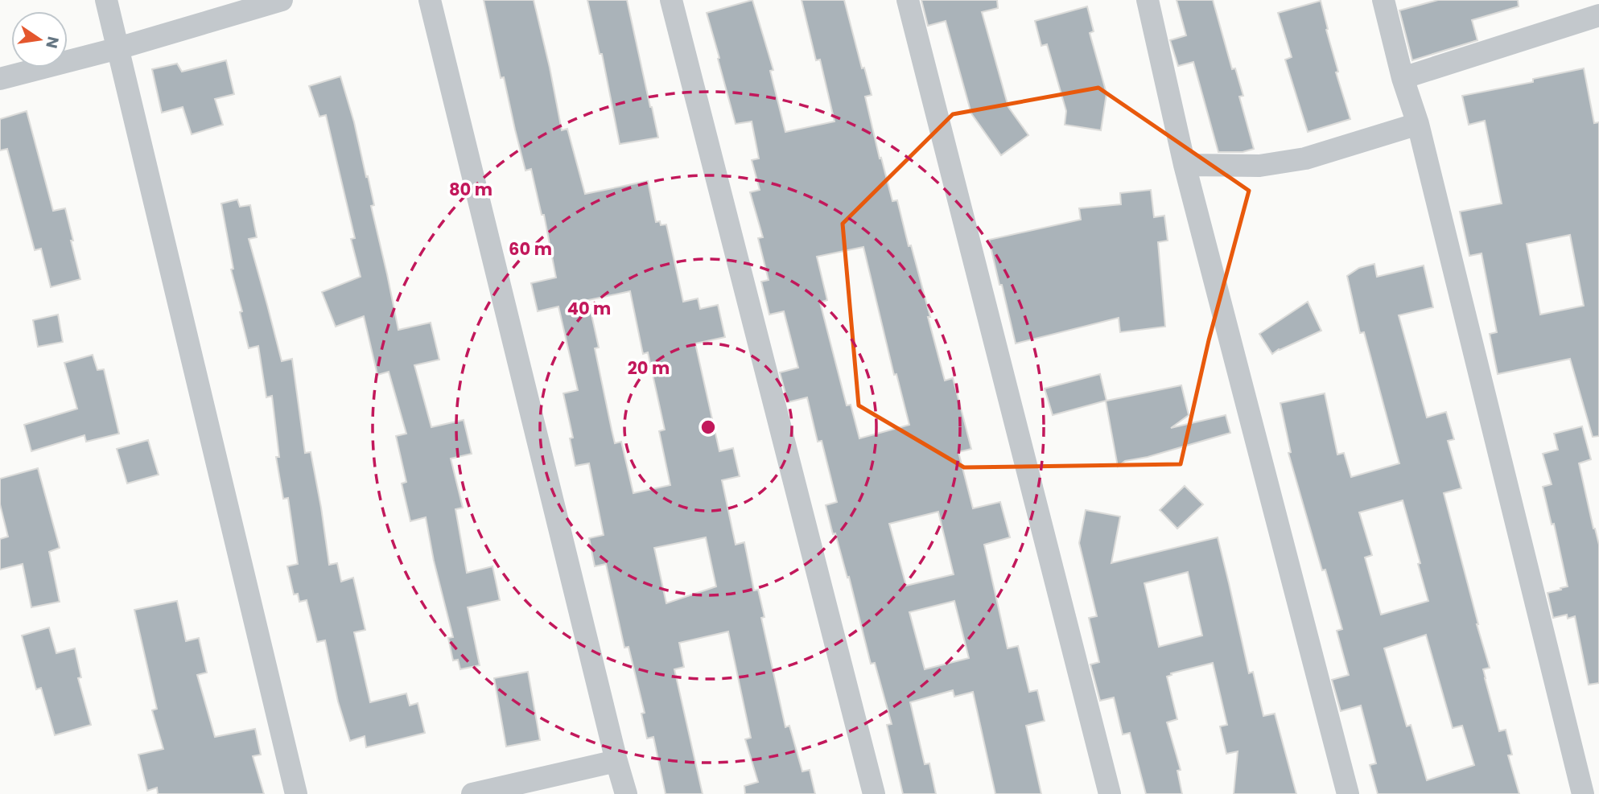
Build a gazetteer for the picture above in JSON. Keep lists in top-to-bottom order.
{
  "north": "right",
  "rings": [
    "80 m",
    "60 m",
    "40 m",
    "20 m"
  ]
}
